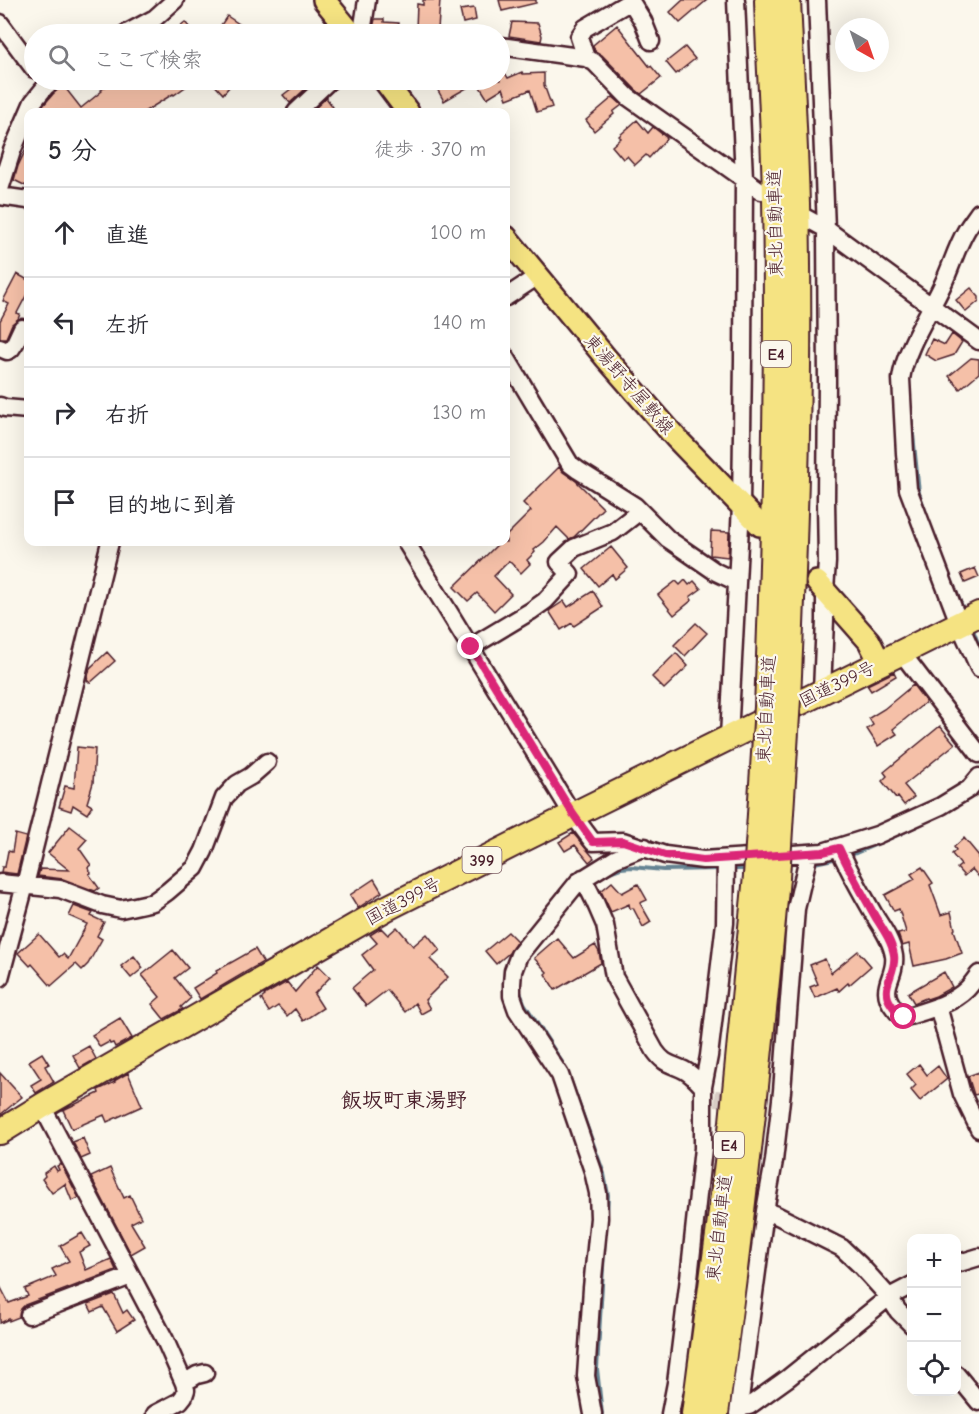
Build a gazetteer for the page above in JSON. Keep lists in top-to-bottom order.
{
  "streets": {
    "highway": [
      "東北自動車道",
      "E4",
      "国道399号",
      "399"
    ],
    "main road": ["東湯野寺屋敷線"]
  },
  "districts": ["飯坂町東湯野"],
  "north": "bottom right",
  "page": {
    "search": "ここで検索",
    "heading": ["5 分", "徒歩 · 370 m"],
    "list": [
      ["直進", "100 m"],
      ["左折", "140 m"],
      ["右折", "130 m"],
      "目的地に到着"
    ],
    "map_buttons": ["+", "−"]
  }
}
